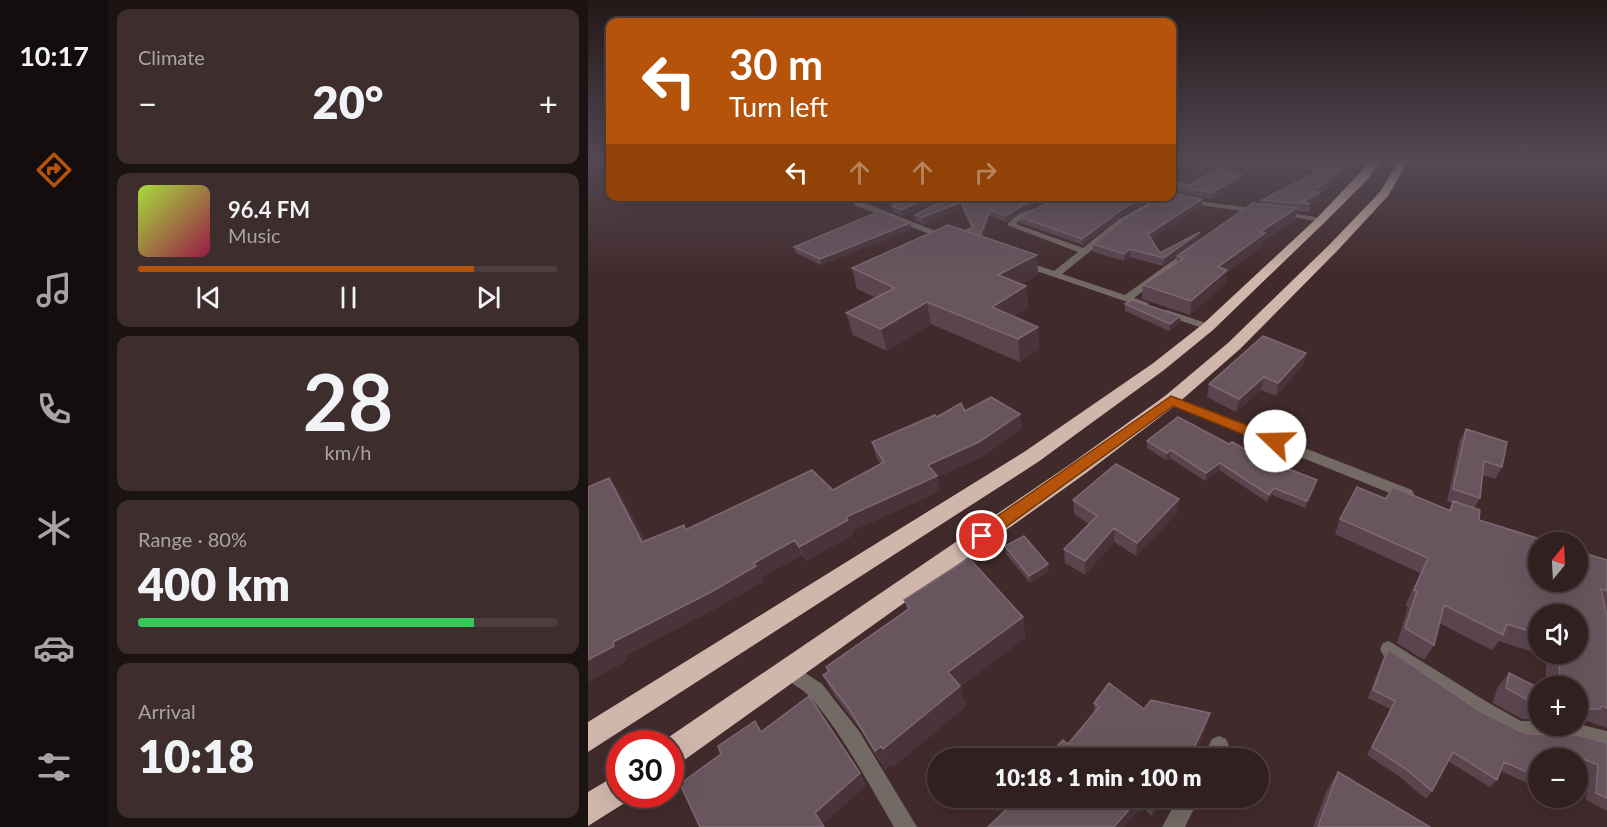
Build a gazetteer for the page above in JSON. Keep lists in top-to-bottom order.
{
  "north": "top",
  "page": {
    "tabs": "10:17",
    "tile": [
      "Climate",
      ["28", "km/h"],
      ["Range · 80%", "400 km"],
      ["Arrival", "10:18"]
    ],
    "turn": ["30 m", "Turn left"],
    "heat": ["−", "20°", "+"],
    "song": ["96.4 FM", "Music"],
    "map_buttons": ["+", "−"],
    "limit": "30",
    "trip": "10:18 · 1 min · 100 m"
  }
}
